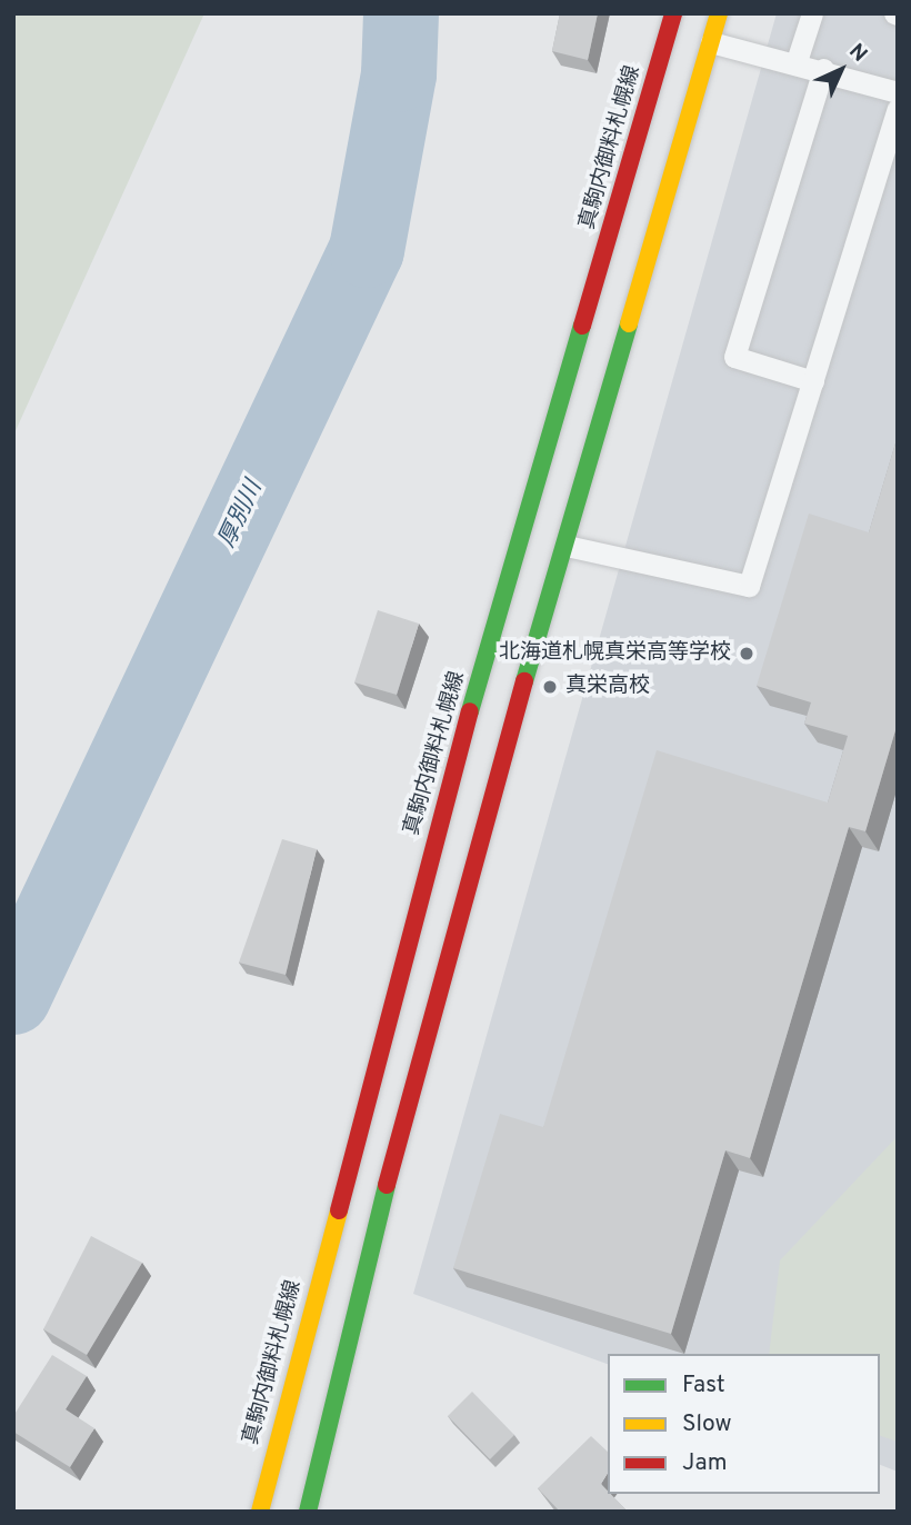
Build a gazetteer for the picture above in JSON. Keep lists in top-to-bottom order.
{
  "streets": {
    "main road": ["真駒内御料札幌線"]
  },
  "water": ["厚別川"],
  "places": ["北海道札幌真栄高等学校", "真栄高校"],
  "legend": ["Fast", "Slow", "Jam"],
  "north": "top right"
}
